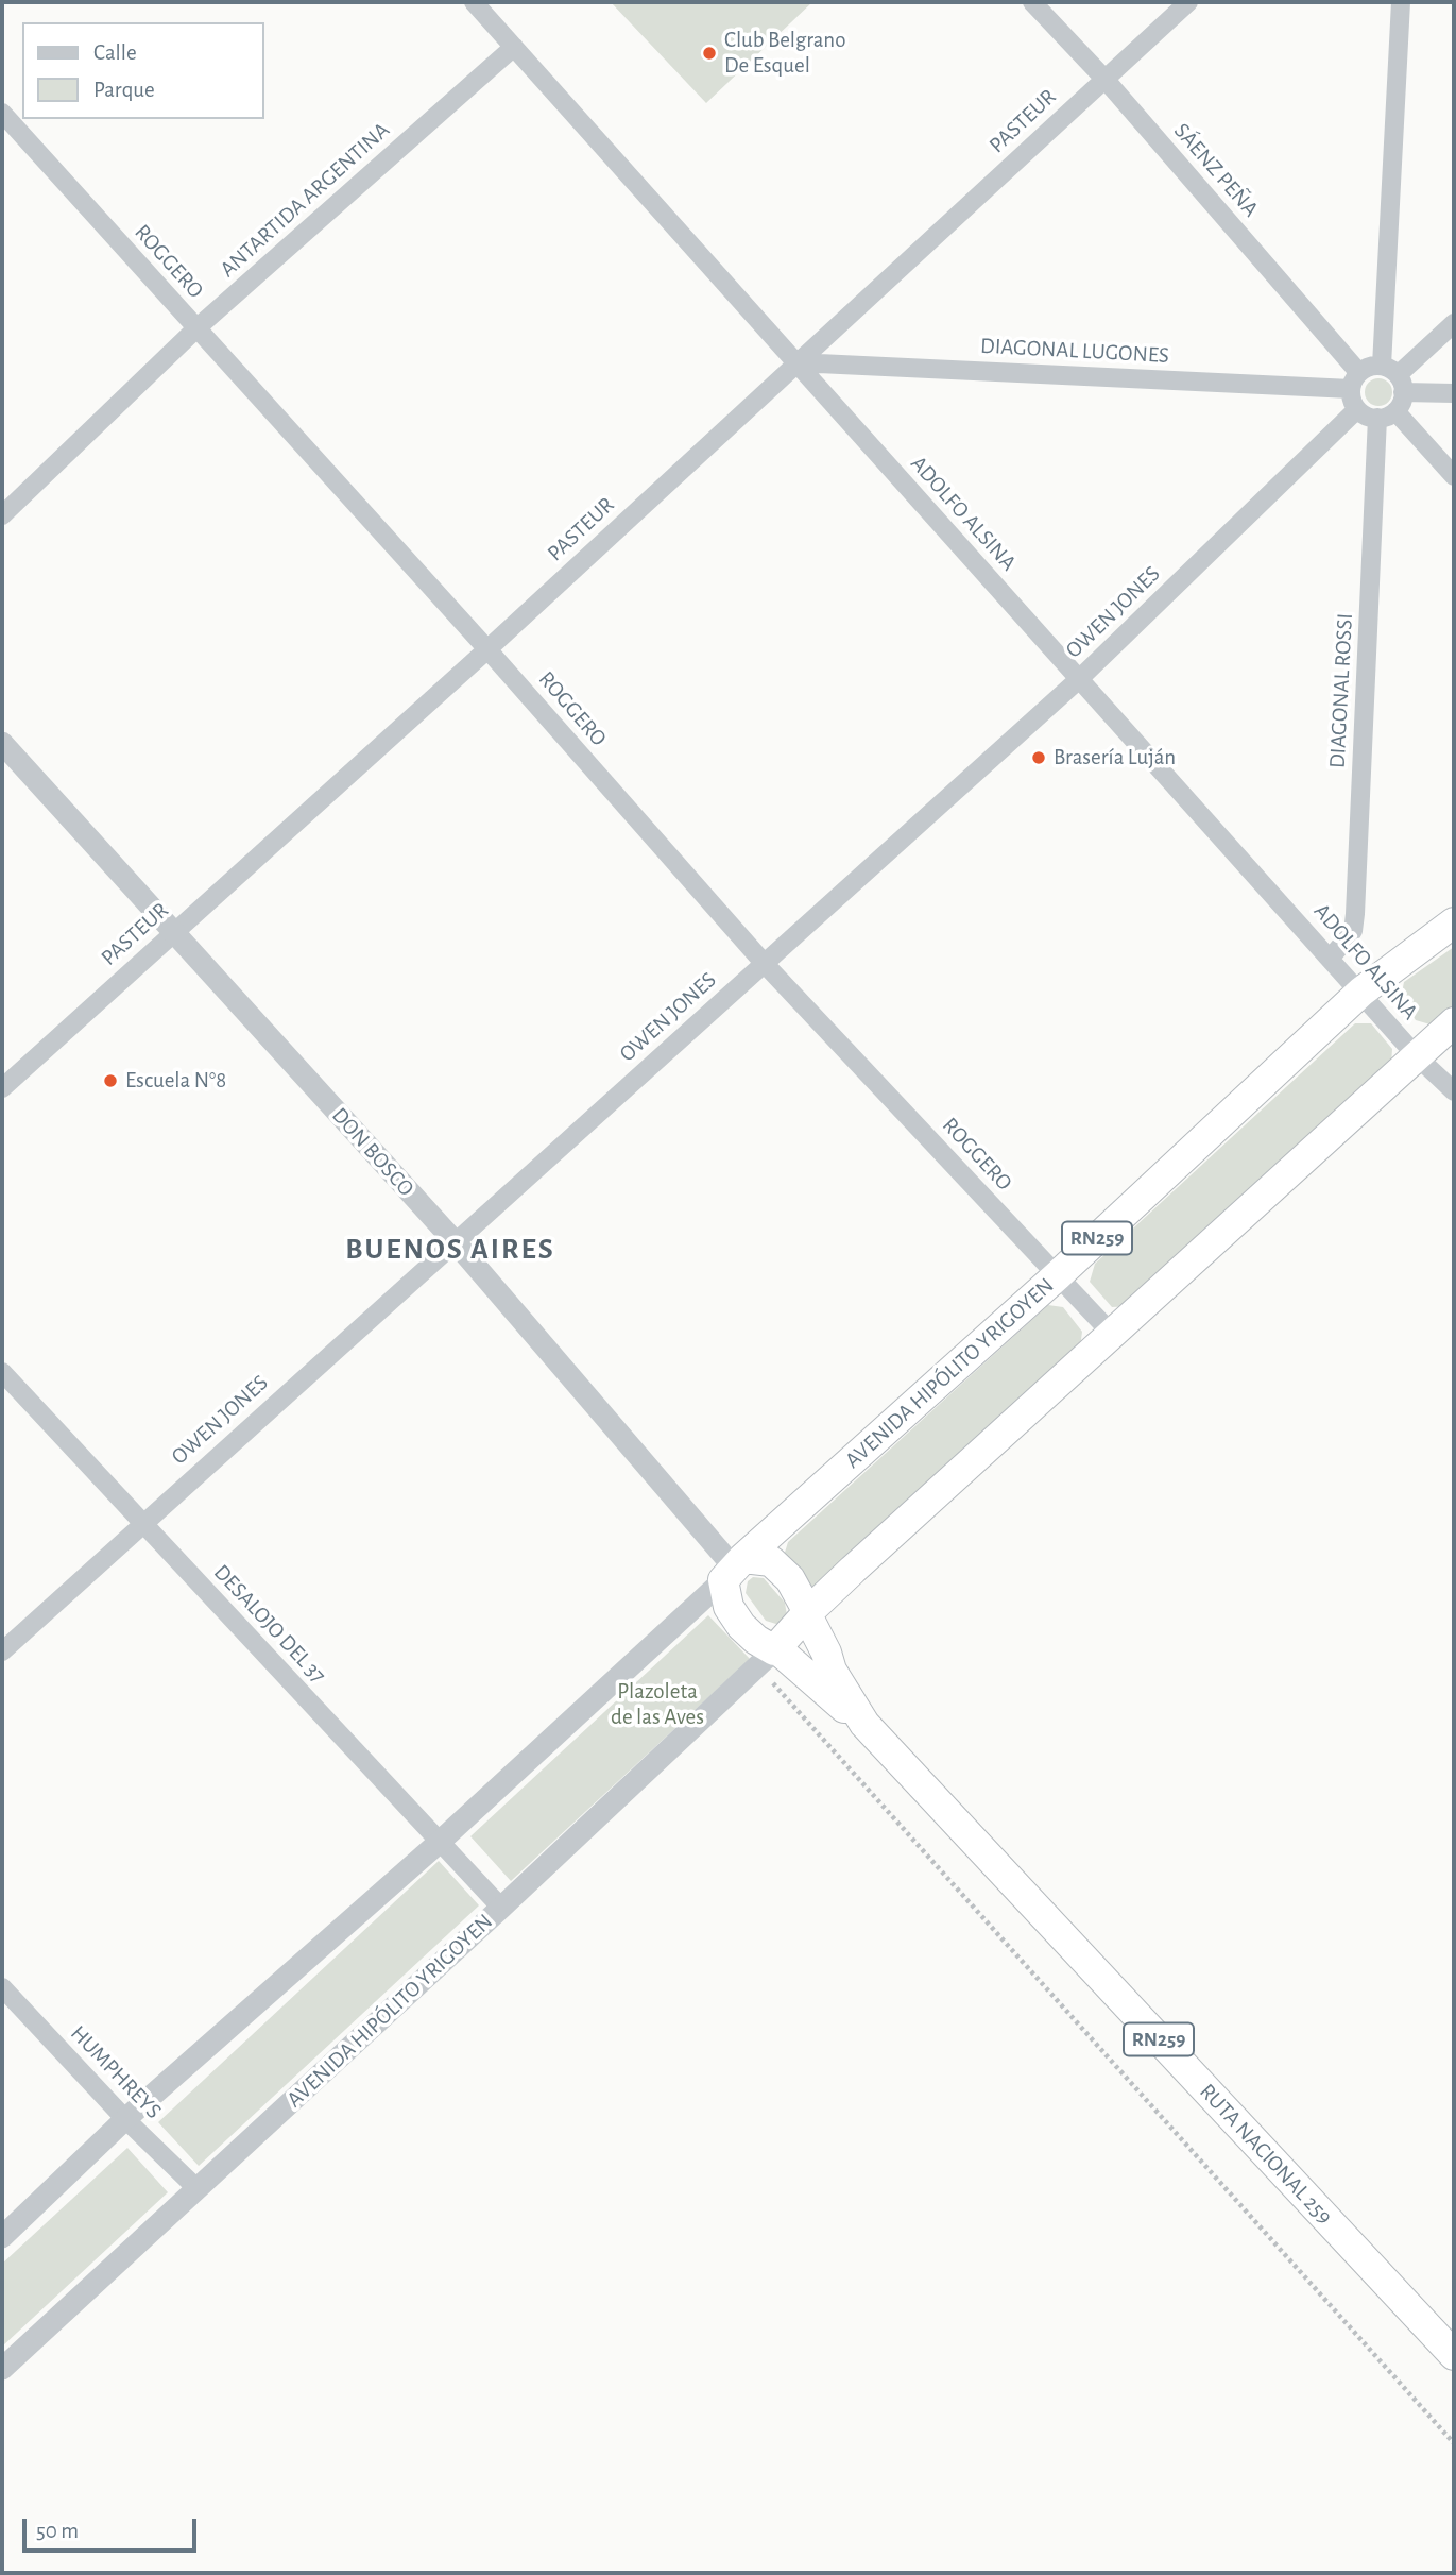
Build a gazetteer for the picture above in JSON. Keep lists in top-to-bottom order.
{
  "streets": {
    "highway": ["RN259", "AVENIDA HIPÓLITO YRIGOYEN", "RUTA NACIONAL 259"],
    "street": [
      "PASTEUR",
      "SÁENZ PEÑA",
      "ANTARTIDA ARGENTINA",
      "ROGGERO",
      "DIAGONAL LUGONES",
      "ADOLFO ALSINA",
      "OWEN JONES",
      "DIAGONAL ROSSI",
      "DON BOSCO",
      "DESALOJO DEL 37",
      "HUMPHREYS"
    ]
  },
  "crossings": [
    ["PASTEUR", "SÁENZ PEÑA"],
    ["PASTEUR", "ROGGERO"],
    ["PASTEUR", "DIAGONAL LUGONES"],
    ["PASTEUR", "ADOLFO ALSINA"],
    ["PASTEUR", "DON BOSCO"],
    ["SÁENZ PEÑA", "DIAGONAL LUGONES"],
    ["ANTARTIDA ARGENTINA", "ROGGERO"],
    ["ANTARTIDA ARGENTINA", "ADOLFO ALSINA"],
    ["ROGGERO", "OWEN JONES"],
    ["ROGGERO", "AVENIDA HIPÓLITO YRIGOYEN"],
    ["DIAGONAL LUGONES", "ADOLFO ALSINA"],
    ["ADOLFO ALSINA", "OWEN JONES"],
    ["ADOLFO ALSINA", "DIAGONAL ROSSI"],
    ["ADOLFO ALSINA", "AVENIDA HIPÓLITO YRIGOYEN"],
    ["OWEN JONES", "DON BOSCO"],
    ["OWEN JONES", "DESALOJO DEL 37"],
    ["DON BOSCO", "RN259"],
    ["DON BOSCO", "AVENIDA HIPÓLITO YRIGOYEN"],
    ["DON BOSCO", "RUTA NACIONAL 259"],
    ["RN259", "AVENIDA HIPÓLITO YRIGOYEN"],
    ["RN259", "RUTA NACIONAL 259"],
    ["AVENIDA HIPÓLITO YRIGOYEN", "DESALOJO DEL 37"],
    ["AVENIDA HIPÓLITO YRIGOYEN", "HUMPHREYS"],
    ["AVENIDA HIPÓLITO YRIGOYEN", "RUTA NACIONAL 259"]
  ],
  "districts": ["BUENOS AIRES"],
  "parks": ["Plazoleta de las Aves"],
  "places": ["Club Belgrano De Esquel", "Brasería Luján", "Escuela N°8"],
  "legend": ["Calle", "Parque"],
  "scale_bar": "50 m"
}
